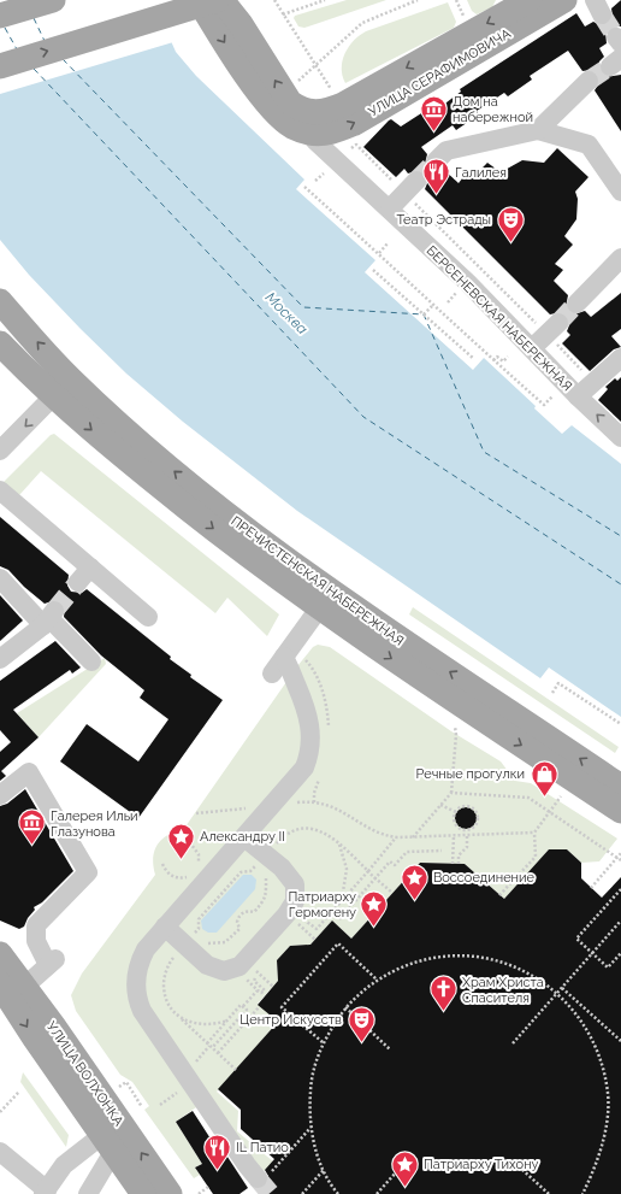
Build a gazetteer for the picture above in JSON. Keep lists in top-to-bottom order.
{
  "streets": {
    "main road": ["УЛИЦА СЕРАФИМОВИЧА", "ПРЕЧИСТЕНСКАЯ НАБЕРЕЖНАЯ", "УЛИЦА ВОЛХОНКА"],
    "street": ["БЕРСЕНЕВСКАЯ НАБЕРЕЖНАЯ"]
  },
  "crossings": [
    ["УЛИЦА СЕРАФИМОВИЧА", "БЕРСЕНЕВСКАЯ НАБЕРЕЖНАЯ"]
  ],
  "water": ["Москва"],
  "places": {
    "museum": ["Дом на набережной", "Галерея Ильи Глазунова"],
    "restaurant": ["Галилея", "IL Патио"],
    "theatre": ["Театр Эстрады", "Центр Искусств"],
    "shop": ["Речные прогулки"],
    "place": [
      "Александру II",
      "Воссоединение",
      "Патриарху Гермогену",
      "Патриарху Тихону"
    ],
    "church": ["Храм Христа Спасителя"]
  }
}
